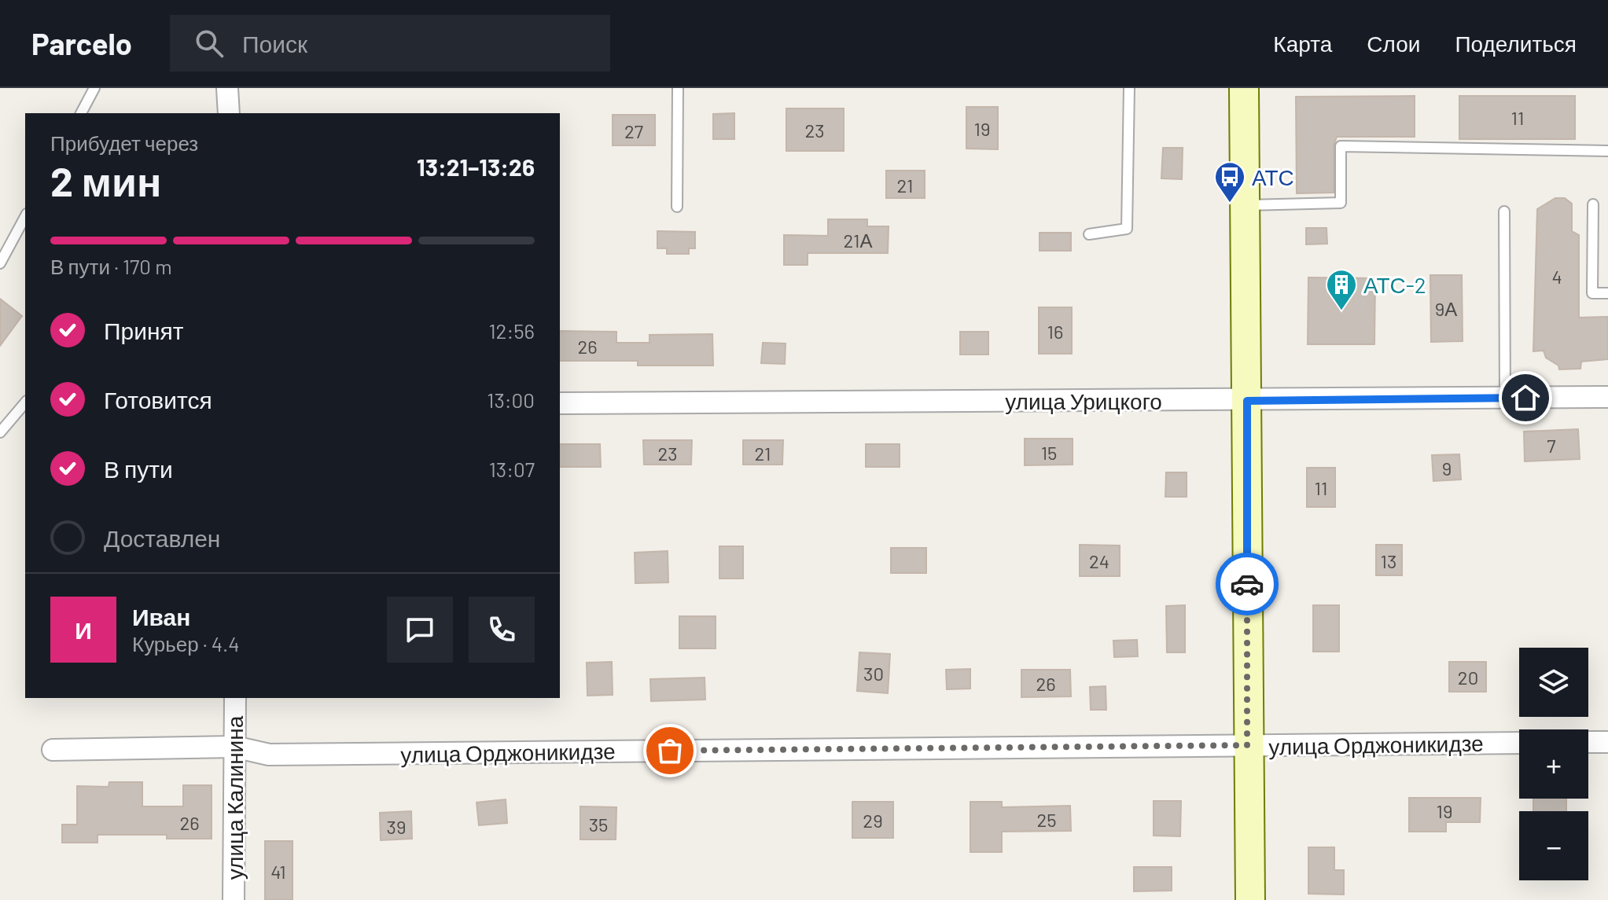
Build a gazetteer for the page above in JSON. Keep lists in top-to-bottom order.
{
  "streets": {
    "street": ["улица Урицкого", "улица Орджоникидзе", "улица Калинина"]
  },
  "crossings": [
    ["улица Орджоникидзе", "улица Калинина"]
  ],
  "places": {
    "bus stop": ["АТС"],
    "building": ["АТС-2"]
  },
  "house_numbers": [
    "11",
    "19",
    "23",
    "27",
    "21",
    "21А",
    "4",
    "9А",
    "16",
    "26",
    "7",
    "15",
    "23",
    "21",
    "9",
    "11",
    "24",
    "13",
    "30",
    "20",
    "26",
    "19",
    "25",
    "29",
    "26",
    "35",
    "39",
    "41"
  ],
  "page": {
    "header": "Parcelo",
    "search": "Поиск",
    "nav": ["Карта", "Слои", "Поделиться"],
    "heading": ["2 мин", "Прибудет через", "13:21–13:26"],
    "panel": ["Иван", "Курьер · 4.4"],
    "bar": "В пути · 170 m",
    "list": [
      ["Принят", "12:56"],
      ["Готовится", "13:00"],
      ["В пути", "13:07"],
      "Доставлен"
    ],
    "round": "И",
    "map_buttons": ["+", "−"]
  }
}
